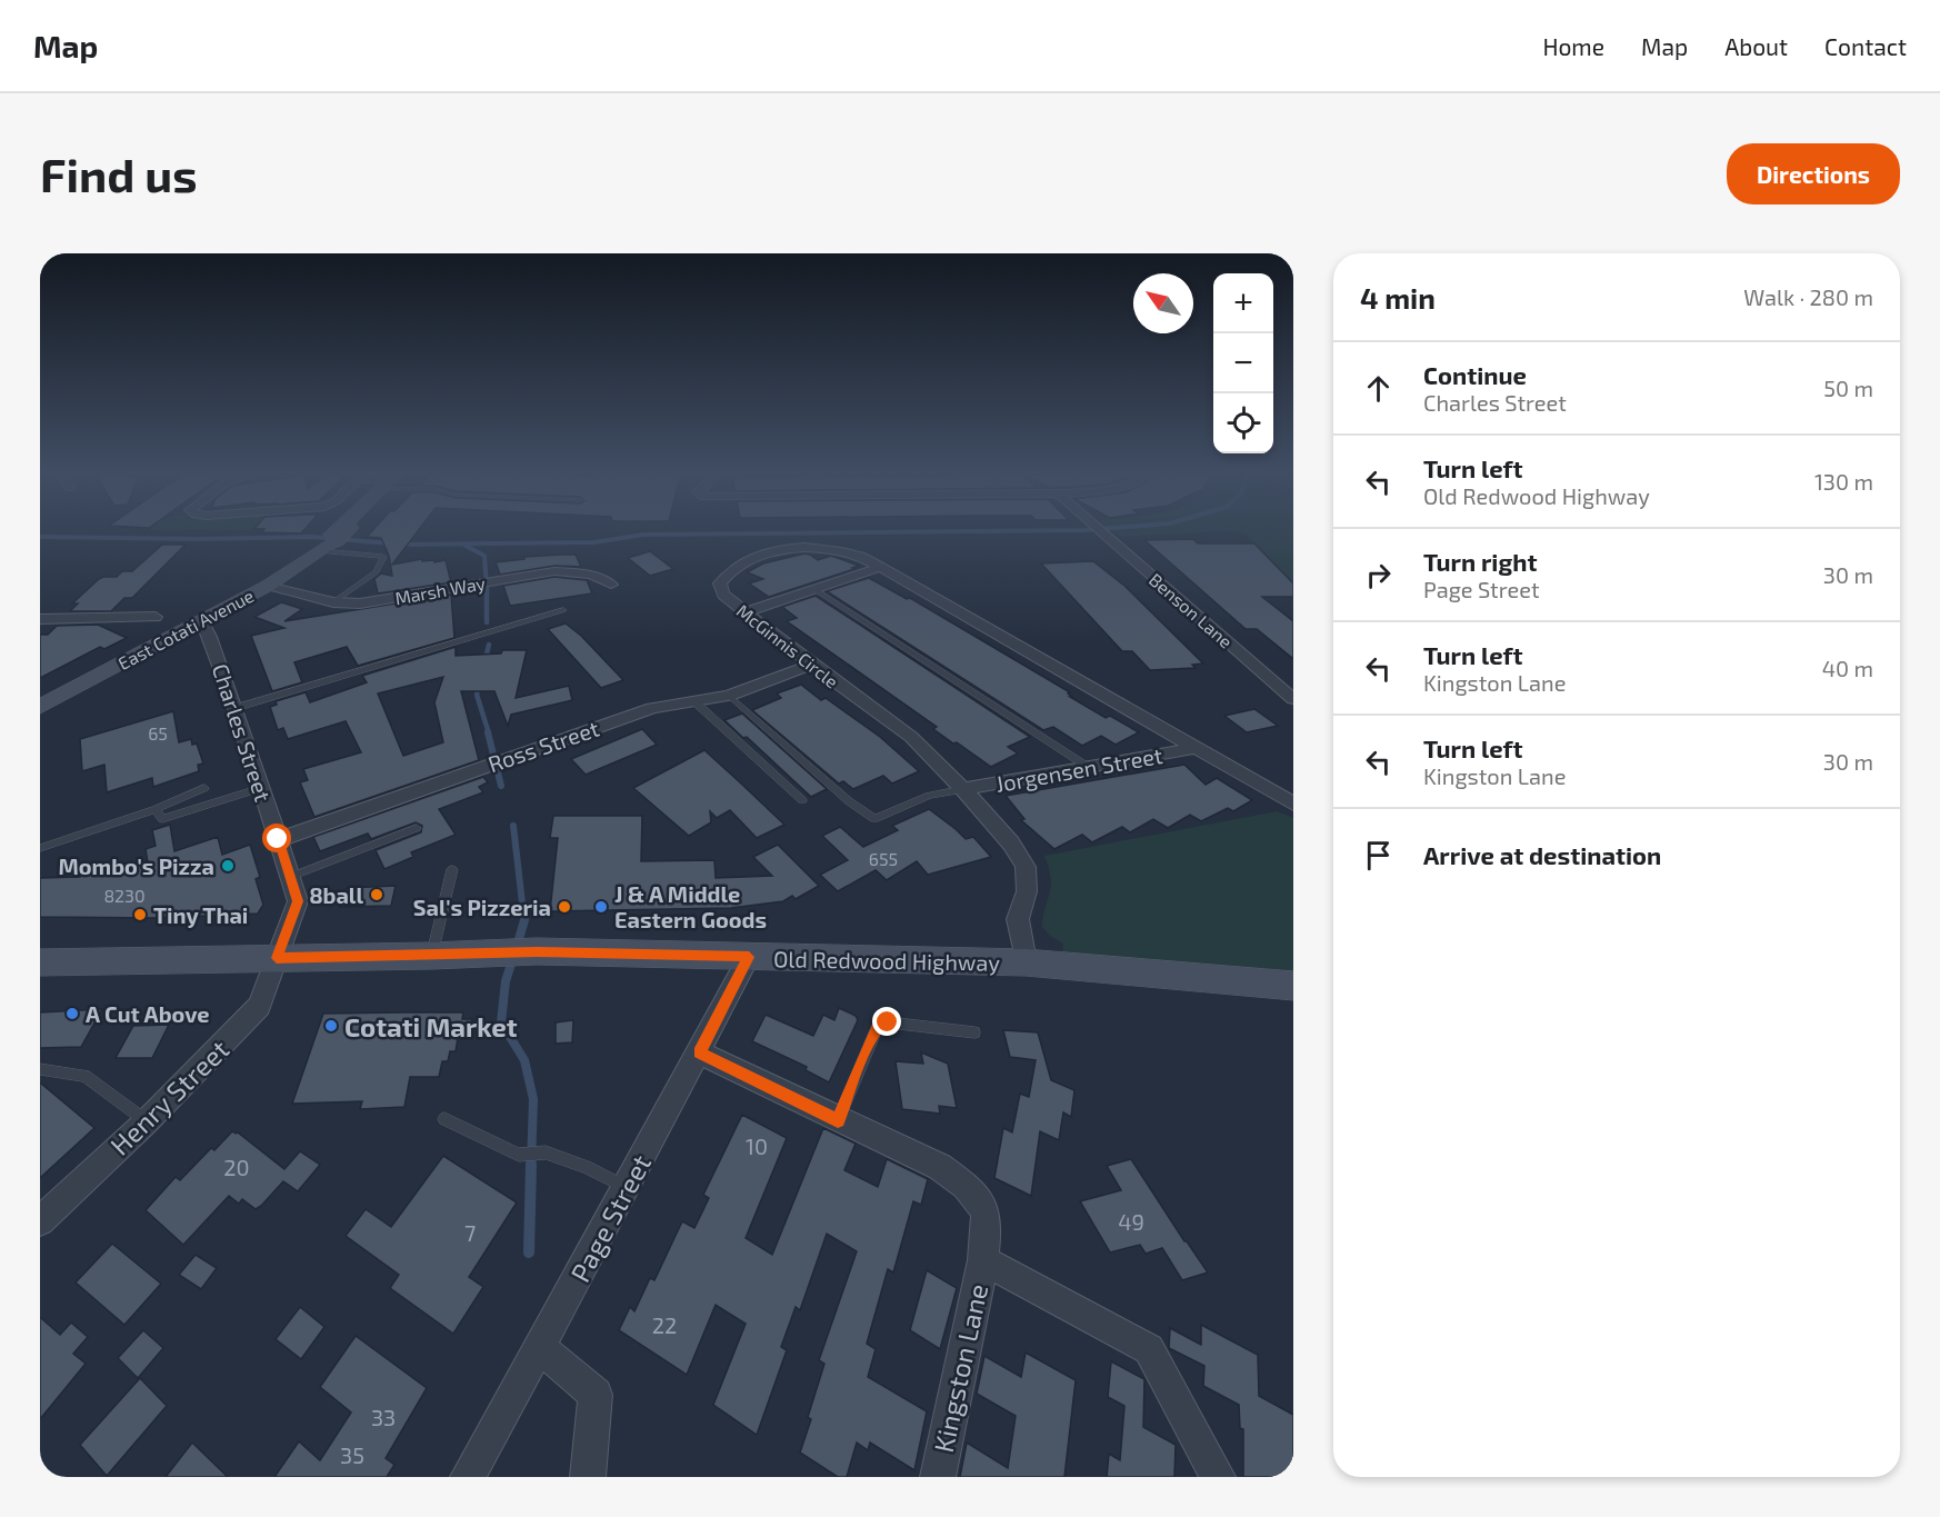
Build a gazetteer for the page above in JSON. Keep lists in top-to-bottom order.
{
  "streets": {
    "main road": ["East Cotati Avenue", "Old Redwood Highway"],
    "street": [
      "Marsh Way",
      "Benson Lane",
      "McGinnis Circle",
      "Charles Street",
      "Ross Street",
      "Jorgensen Street",
      "Henry Street",
      "Page Street",
      "Kingston Lane"
    ]
  },
  "crossings": [
    ["Marsh Way", "East Cotati Avenue"],
    ["East Cotati Avenue", "Charles Street"],
    ["McGinnis Circle", "Ross Street"],
    ["McGinnis Circle", "Jorgensen Street"],
    ["McGinnis Circle", "Old Redwood Highway"],
    ["Charles Street", "Ross Street"],
    ["Charles Street", "Old Redwood Highway"],
    ["Charles Street", "Henry Street"],
    ["Old Redwood Highway", "Henry Street"],
    ["Old Redwood Highway", "Page Street"],
    ["Page Street", "Kingston Lane"]
  ],
  "places": [
    "Mombo's Pizza",
    "8ball",
    "Sal's Pizzeria",
    "J & A Middle Eastern Goods",
    "Tiny Thai",
    "A Cut Above",
    "Cotati Market"
  ],
  "house_numbers": [
    "65",
    "655",
    "8230",
    "10",
    "20",
    "49",
    "7",
    "22",
    "33",
    "35"
  ],
  "north": "top left",
  "page": {
    "header": "Map",
    "nav": [
      "Home",
      "Map",
      "About",
      "Contact"
    ],
    "buttons": "Directions",
    "title": "Find us",
    "heading": ["4 min", "Walk · 280 m"],
    "map_buttons": ["+", "−"],
    "list": [
      ["Continue", "Charles Street", "50 m"],
      ["Turn left", "Old Redwood Highway", "130 m"],
      ["Turn right", "Page Street", "30 m"],
      ["Turn left", "Kingston Lane", "40 m"],
      ["Turn left", "Kingston Lane", "30 m"],
      "Arrive at destination"
    ]
  }
}
